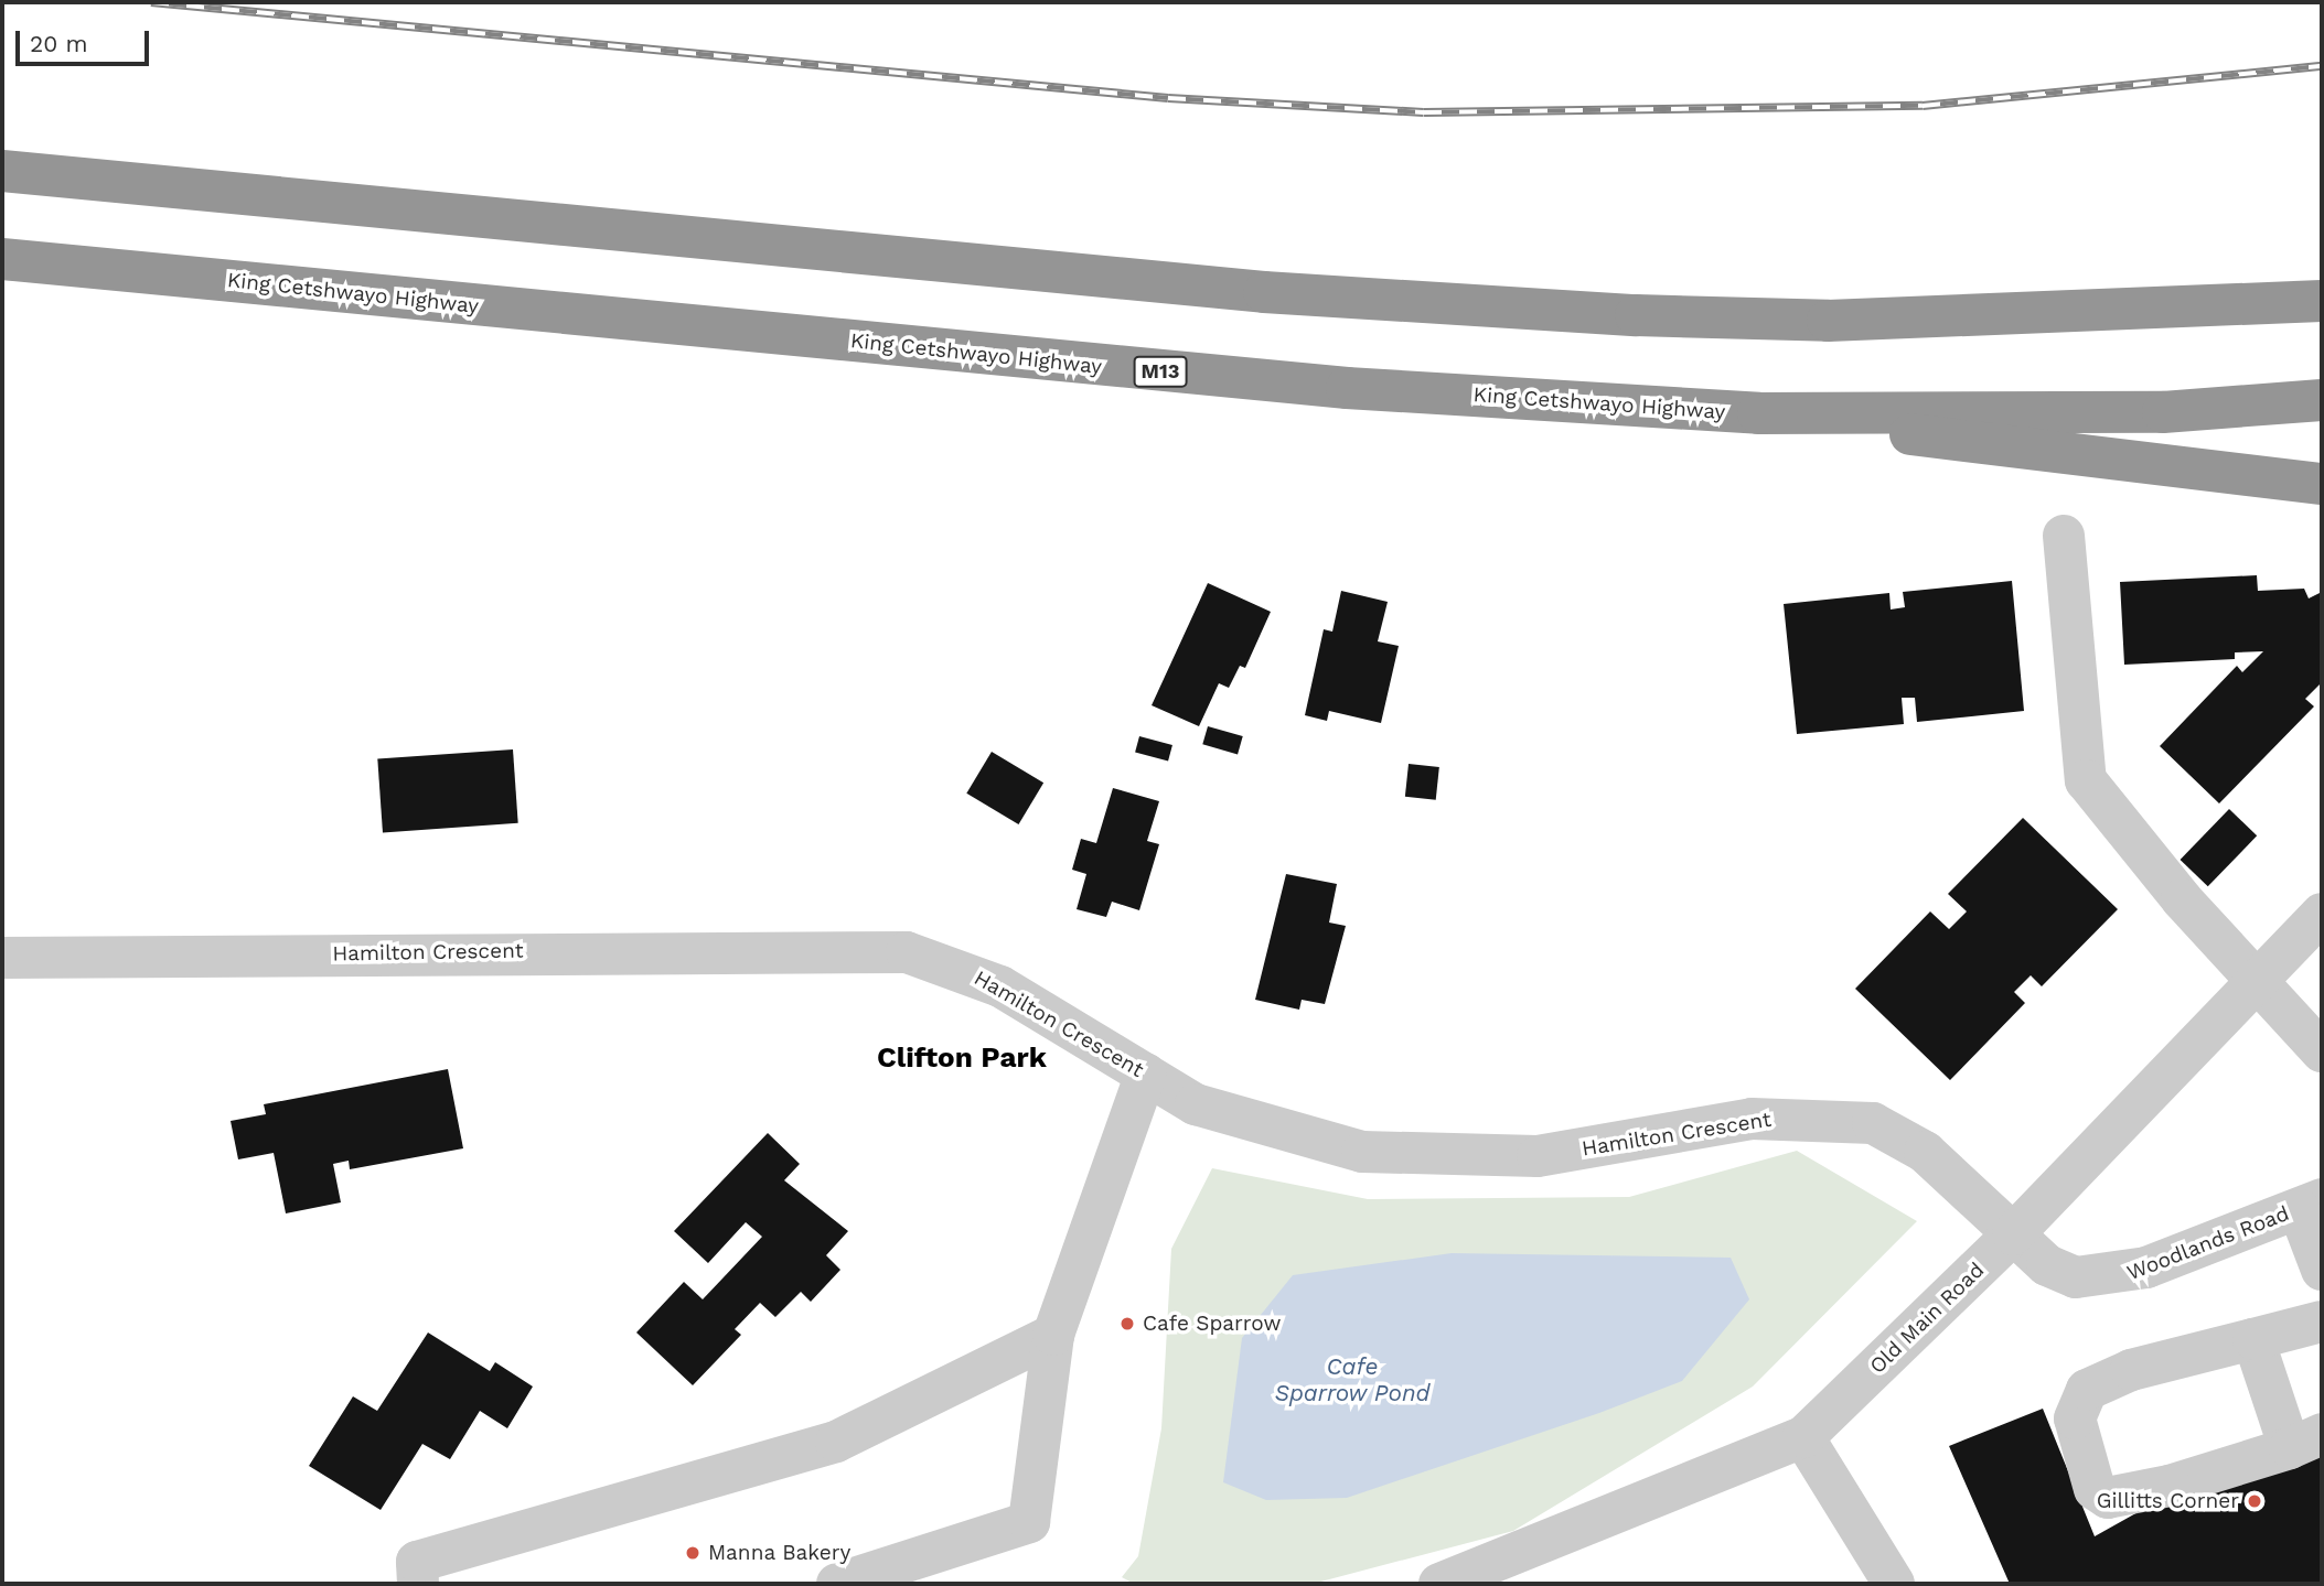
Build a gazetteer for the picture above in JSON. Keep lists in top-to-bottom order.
{
  "streets": {
    "highway": ["King Cetshwayo Highway", "M13"],
    "street": ["Hamilton Crescent", "Woodlands Road", "Old Main Road"]
  },
  "crossings": [
    ["Hamilton Crescent", "Woodlands Road"],
    ["Hamilton Crescent", "Old Main Road"],
    ["Woodlands Road", "Old Main Road"]
  ],
  "districts": ["Clifton Park"],
  "water": ["Cafe Sparrow Pond"],
  "places": ["Cafe Sparrow", "Gillitts Corner", "Manna Bakery"],
  "scale_bar": "20 m"
}
